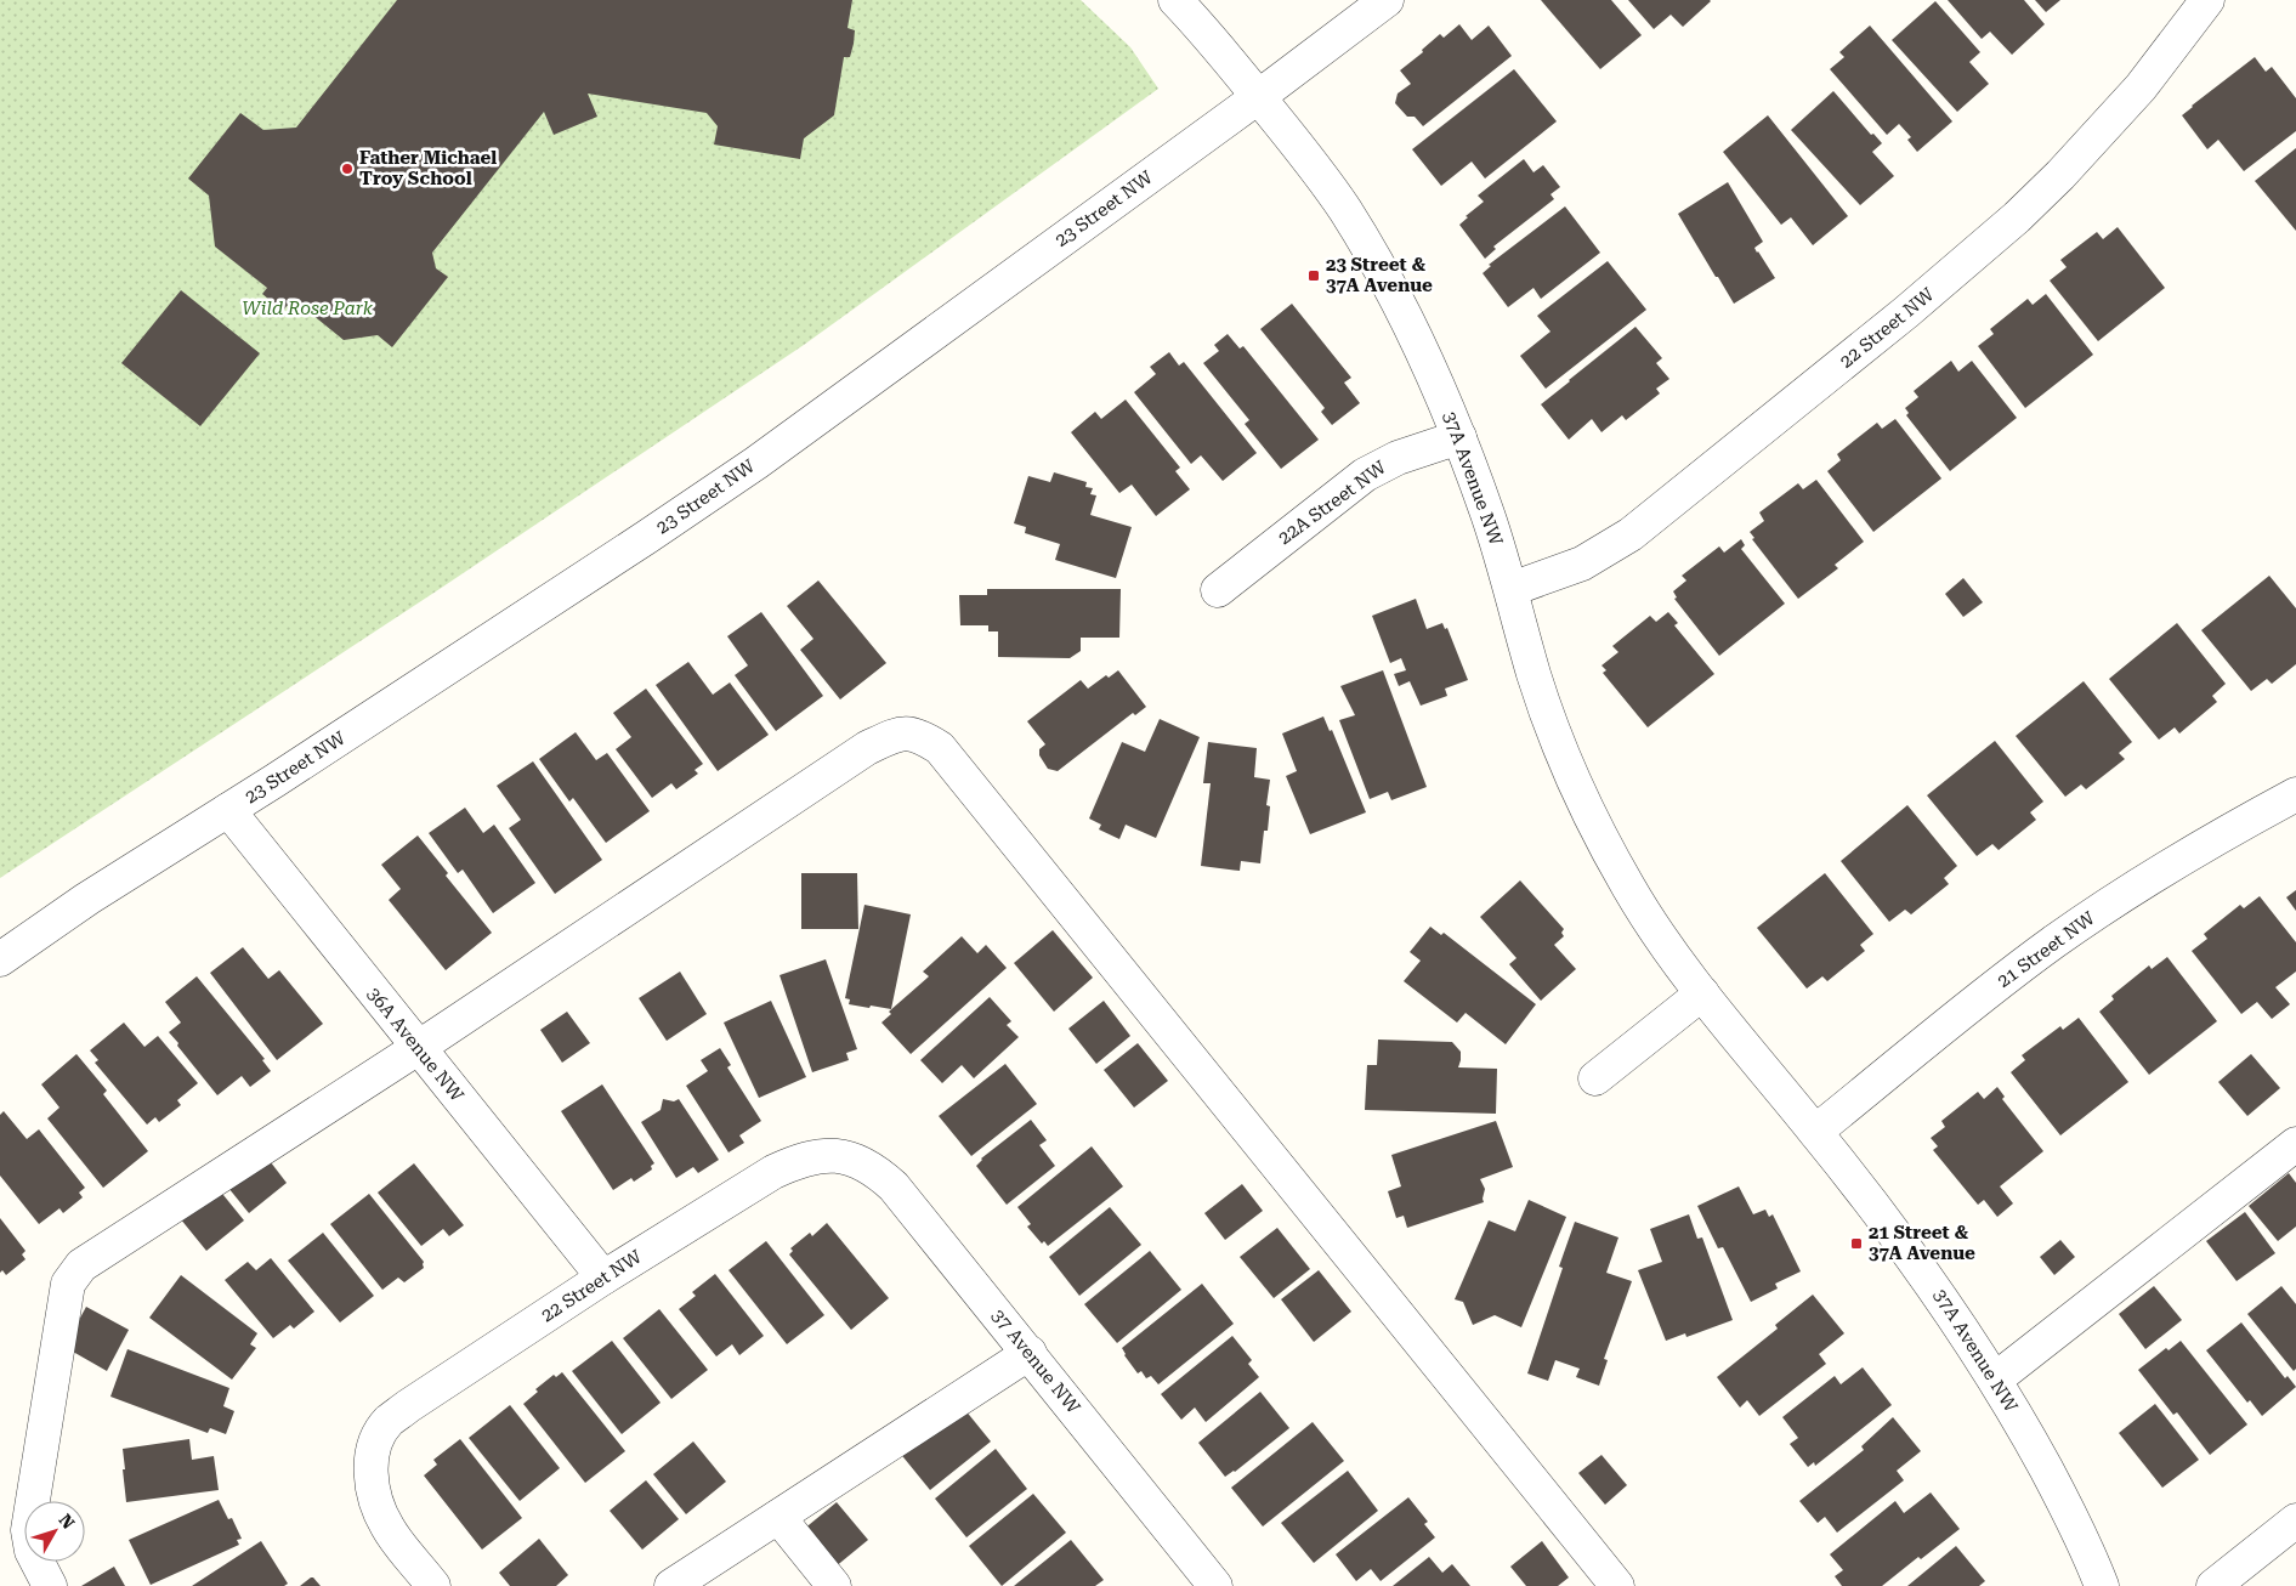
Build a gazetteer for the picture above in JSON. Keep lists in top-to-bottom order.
{
  "streets": {
    "street": [
      "23 Street NW",
      "22 Street NW",
      "37A Avenue NW",
      "22A Street NW",
      "21 Street NW",
      "36A Avenue NW",
      "37 Avenue NW"
    ]
  },
  "crossings": [
    ["23 Street NW", "37A Avenue NW"],
    ["23 Street NW", "36A Avenue NW"],
    ["22 Street NW", "37A Avenue NW"],
    ["22 Street NW", "36A Avenue NW"],
    ["22 Street NW", "37 Avenue NW"],
    ["37A Avenue NW", "22A Street NW"],
    ["37A Avenue NW", "21 Street NW"]
  ],
  "parks": ["Wild Rose Park"],
  "places": {
    "other": ["Father Michael Troy School"],
    "transit": ["23 Street & 37A Avenue", "21 Street & 37A Avenue"]
  },
  "north": "top right"
}
